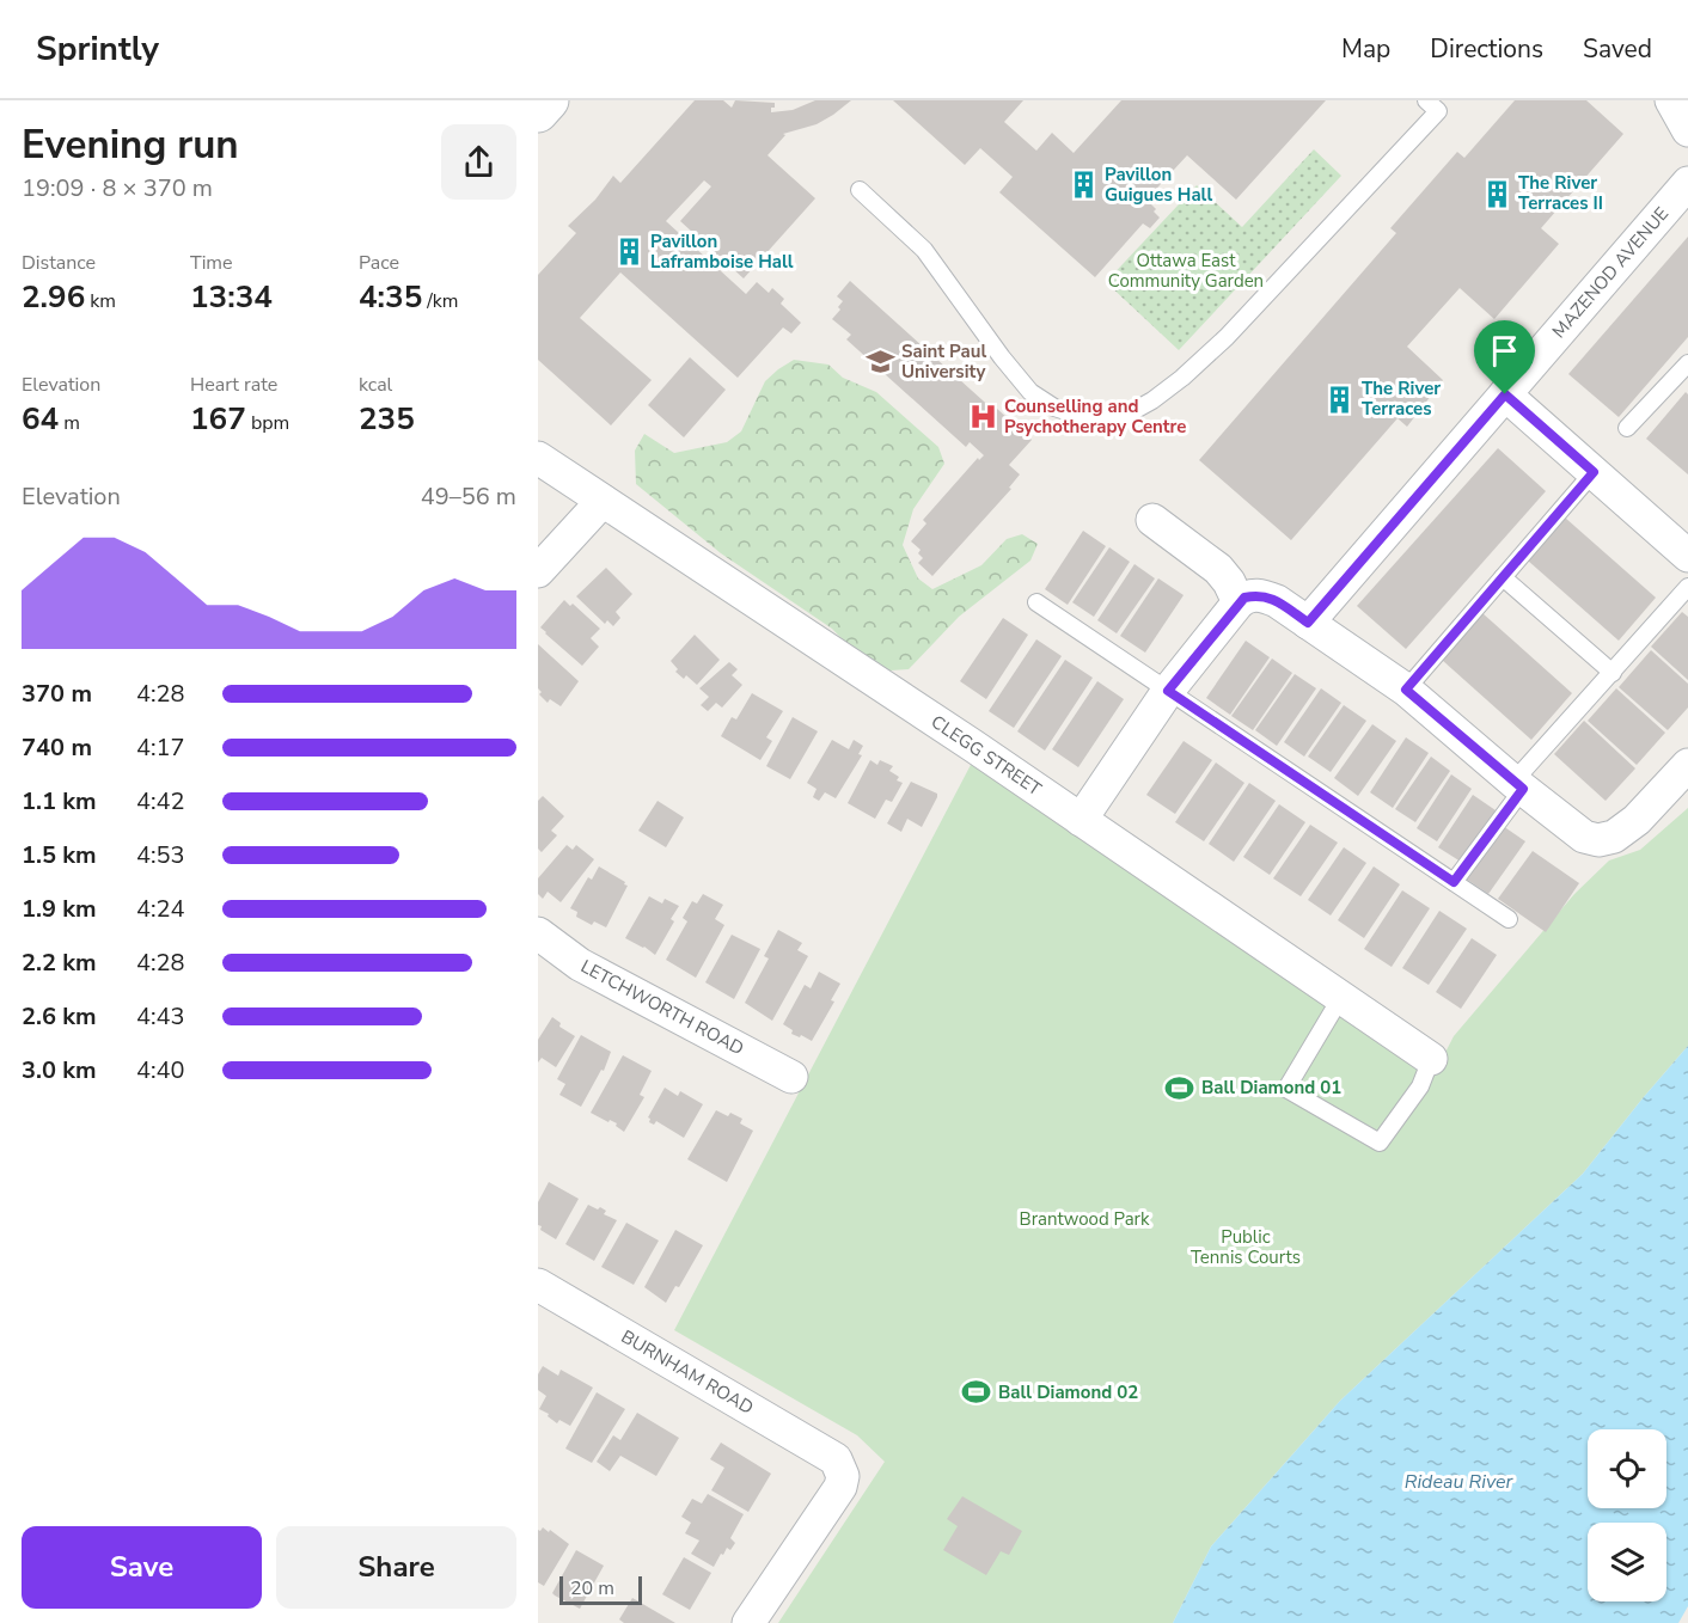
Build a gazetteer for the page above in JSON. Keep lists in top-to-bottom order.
{
  "streets": {
    "street": [
      "MAZENOD AVENUE",
      "CLEGG STREET",
      "LETCHWORTH ROAD",
      "BURNHAM ROAD"
    ]
  },
  "water": ["Rideau River"],
  "parks": ["Ottawa East Community Garden", "Brantwood Park", "Public Tennis Courts"],
  "places": {
    "building": [
      "Pavillon Guigues Hall",
      "The River Terraces II",
      "Pavillon Laframboise Hall",
      "The River Terraces"
    ],
    "school or university": ["Saint Paul University"],
    "hospital": ["Counselling and Psychotherapy Centre"],
    "sports": ["Ball Diamond 01", "Ball Diamond 02"]
  },
  "scale_bar": "20 m",
  "page": {
    "header": "Sprintly",
    "nav": ["Map", "Directions", "Saved"],
    "heading": ["Evening run", "19:09 · 8 × 370 m"],
    "stats": [
      ["Distance", "2.96 km"],
      ["Time", "13:34"],
      ["Pace", "4:35 /km"],
      ["Elevation", "64 m"],
      ["Heart rate", "167 bpm"],
      ["kcal", "235"]
    ],
    "chart": ["Elevation", "49–56 m"],
    "list": [
      {
        "name": "370 m",
        "note": "4:28"
      },
      {
        "name": "740 m",
        "note": "4:17"
      },
      {
        "name": "1.1 km",
        "note": "4:42"
      },
      {
        "name": "1.5 km",
        "note": "4:53"
      },
      {
        "name": "1.9 km",
        "note": "4:24"
      },
      {
        "name": "2.2 km",
        "note": "4:28"
      },
      {
        "name": "2.6 km",
        "note": "4:43"
      },
      {
        "name": "3.0 km",
        "note": "4:40"
      }
    ],
    "buttons": ["Save", "Share"],
    "scale": "20 m"
  }
}
